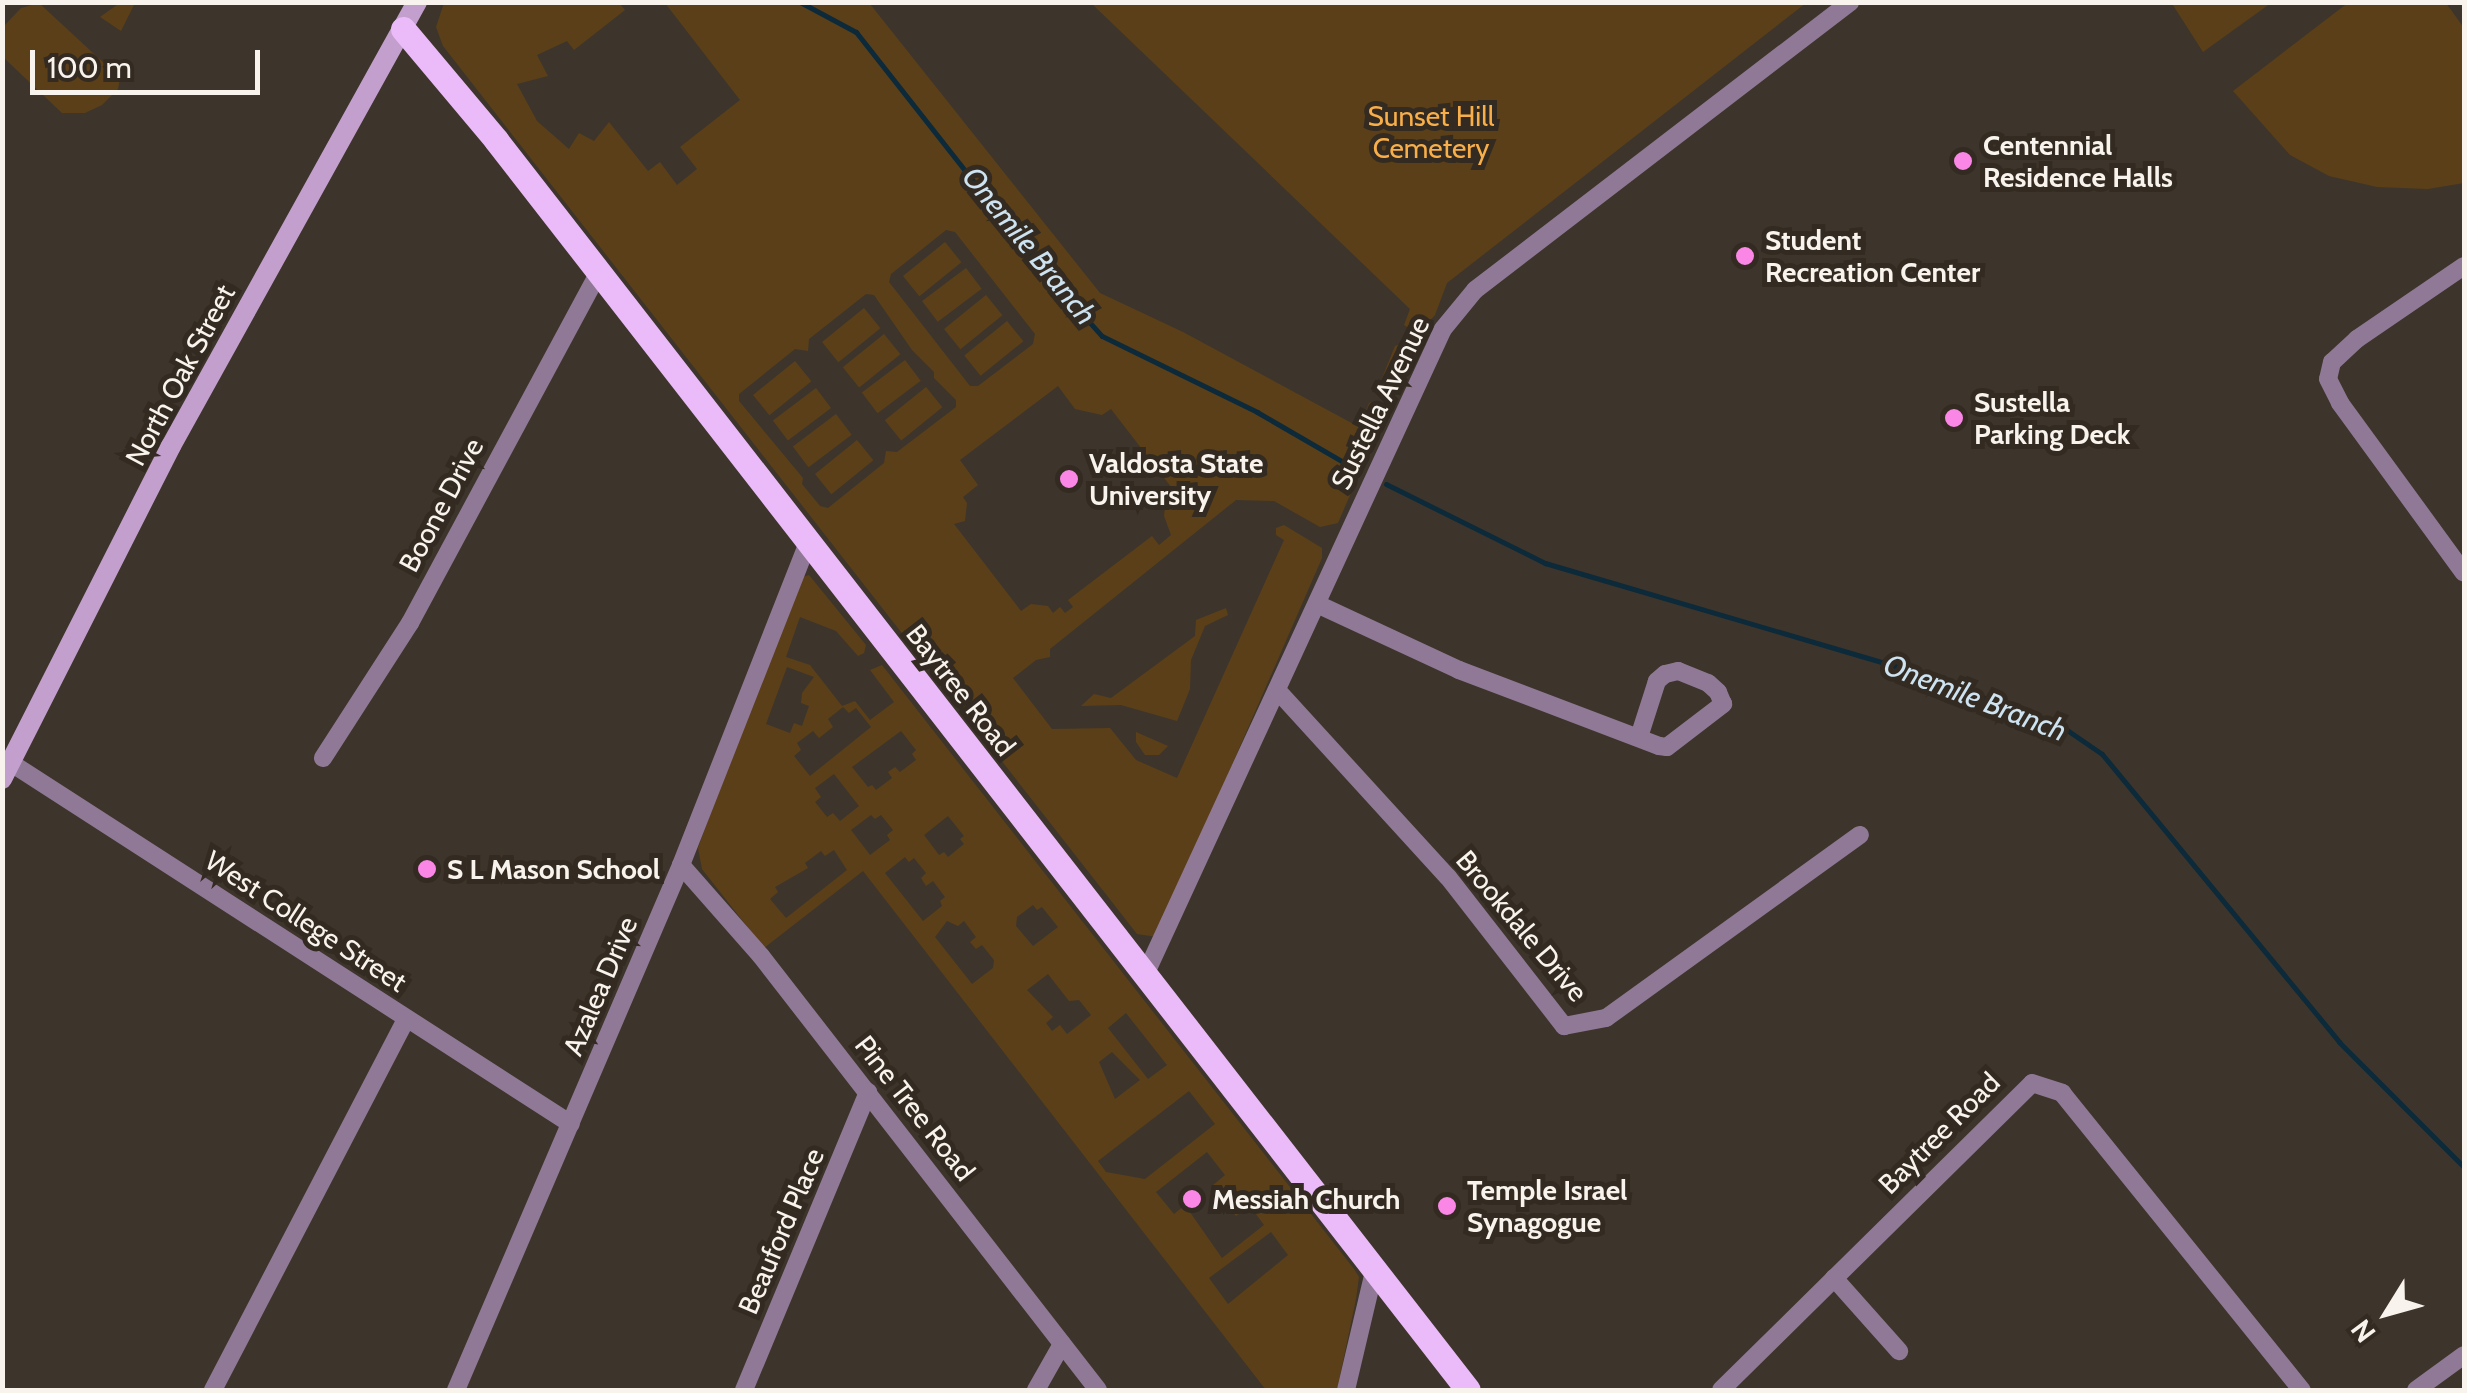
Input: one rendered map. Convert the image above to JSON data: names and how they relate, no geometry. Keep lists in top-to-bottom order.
{
  "streets": {
    "main road": ["Baytree Road"],
    "street": [
      "North Oak Street",
      "Sustella Avenue",
      "Boone Drive",
      "West College Street",
      "Brookdale Drive",
      "Azalea Drive",
      "Pine Tree Road",
      "Beauford Place"
    ]
  },
  "crossings": [
    ["North Oak Street", "Baytree Road"],
    ["North Oak Street", "West College Street"],
    ["Sustella Avenue", "Baytree Road"],
    ["Sustella Avenue", "Brookdale Drive"],
    ["Boone Drive", "Baytree Road"],
    ["Baytree Road", "Azalea Drive"],
    ["West College Street", "Azalea Drive"],
    ["Azalea Drive", "Pine Tree Road"],
    ["Pine Tree Road", "Beauford Place"]
  ],
  "water": ["Onemile Branch"],
  "parks": ["Sunset Hill Cemetery"],
  "places": [
    "Centennial Residence Halls",
    "Student Recreation Center",
    "Sustella Parking Deck",
    "Valdosta State University",
    "S L Mason School",
    "Messiah Church",
    "Temple Israel Synagogue"
  ],
  "scale_bar": "100 m",
  "north": "bottom left"
}
